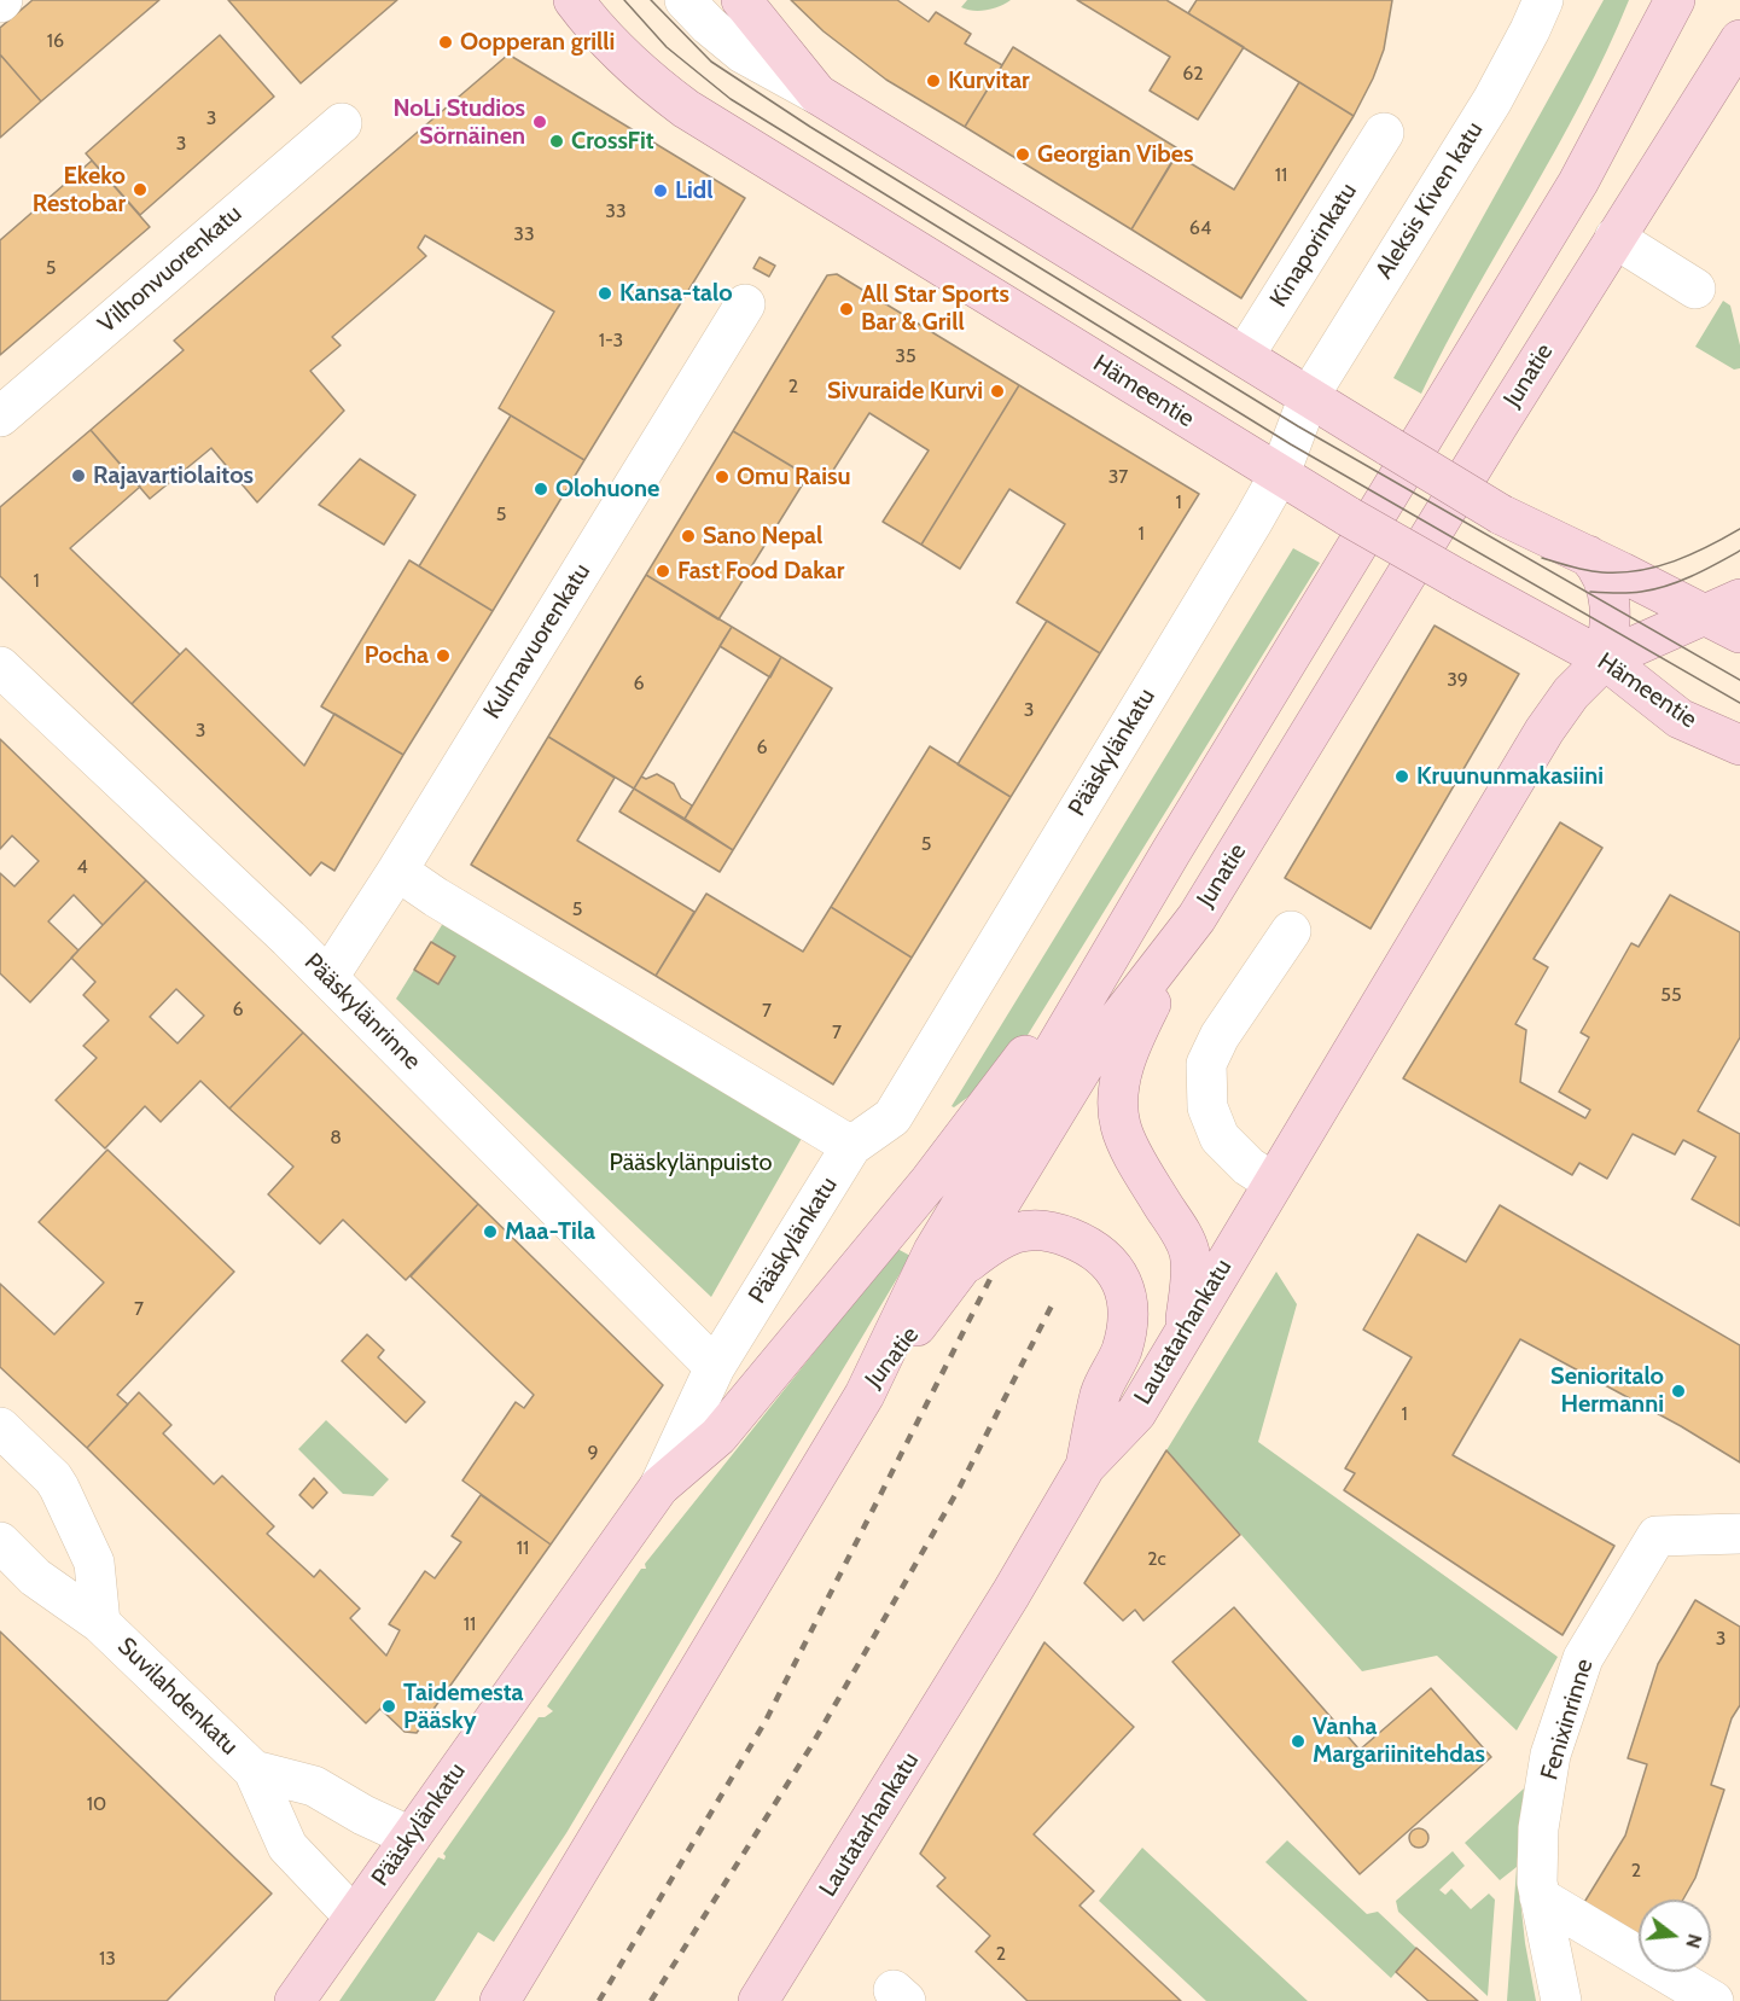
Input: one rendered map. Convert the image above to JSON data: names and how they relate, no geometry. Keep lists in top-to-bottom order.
{
  "streets": {
    "main road": [
      "Junatie",
      "Hämeentie",
      "Pääskylänkatu",
      "Lautatarhankatu"
    ],
    "street": [
      "Aleksis Kiven katu",
      "Kinaporinkatu",
      "Vilhonvuorenkatu",
      "Kulmavuorenkatu",
      "Pääskylänrinne",
      "Suvilahdenkatu",
      "Fenixinrinne"
    ]
  },
  "crossings": [
    ["Aleksis Kiven katu", "Hämeentie"],
    ["Aleksis Kiven katu", "Pääskylänkatu"],
    ["Hämeentie", "Pääskylänkatu"],
    ["Hämeentie", "Lautatarhankatu"],
    ["Kulmavuorenkatu", "Pääskylänrinne"],
    ["Pääskylänkatu", "Pääskylänrinne"],
    ["Pääskylänkatu", "Suvilahdenkatu"]
  ],
  "parks": ["Pääskylänpuisto"],
  "places": [
    "Oopperan grilli",
    "Kurvitar",
    "NoLi Studios Sörnäinen",
    "CrossFit",
    "Georgian Vibes",
    "Ekeko Restobar",
    "Lidl",
    "Kansa-talo",
    "All Star Sports Bar & Grill",
    "Sivuraide Kurvi",
    "Rajavartiolaitos",
    "Omu Raisu",
    "Olohuone",
    "Sano Nepal",
    "Fast Food Dakar",
    "Pocha",
    "Kruununmakasiini",
    "Maa-Tila",
    "Senioritalo Hermanni",
    "Taidemesta Pääsky",
    "Vanha Margariinitehdas"
  ],
  "house_numbers": [
    "16",
    "62",
    "3",
    "3",
    "11",
    "33",
    "64",
    "33",
    "5",
    "1-3",
    "35",
    "2",
    "37",
    "1",
    "5",
    "1",
    "1",
    "39",
    "6",
    "3",
    "3",
    "6",
    "5",
    "4",
    "5",
    "55",
    "6",
    "7",
    "7",
    "8",
    "7",
    "1",
    "9",
    "11",
    "2c",
    "11",
    "3",
    "10",
    "2",
    "2",
    "13"
  ],
  "north": "right"
}
